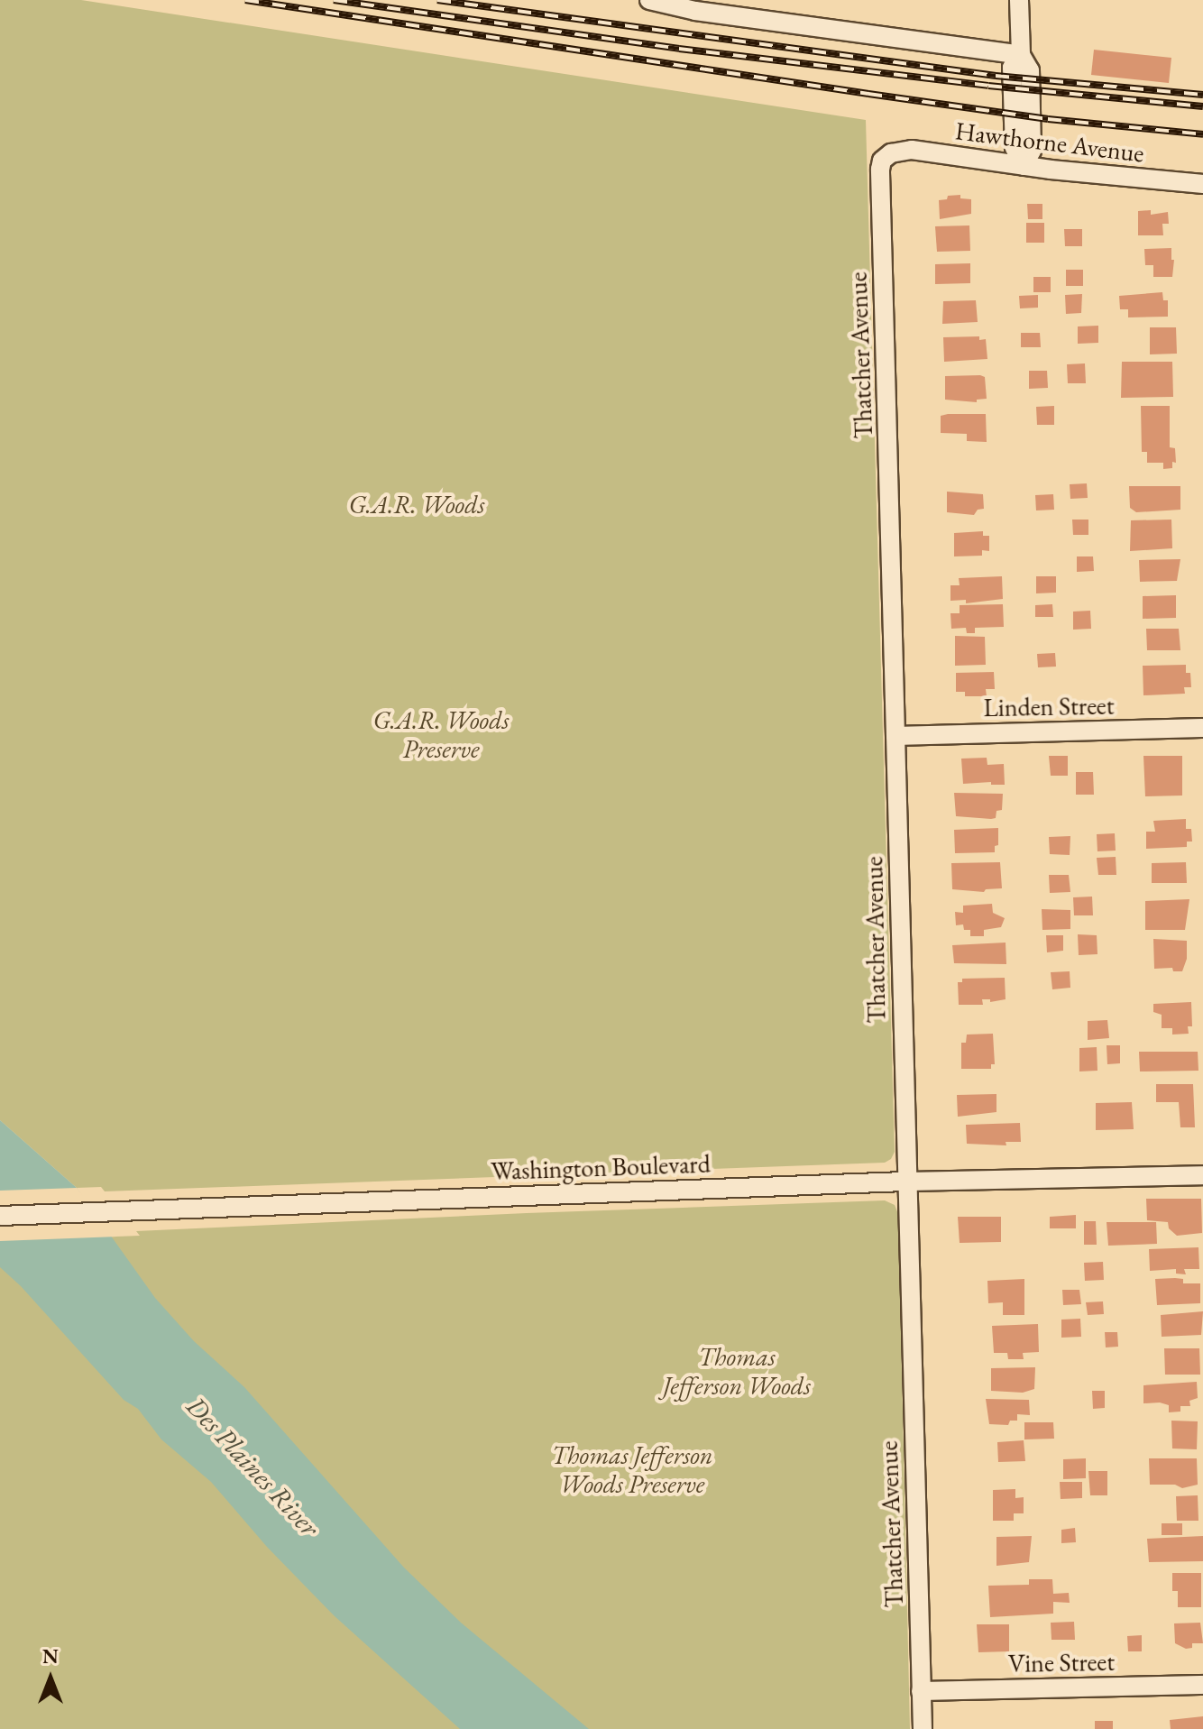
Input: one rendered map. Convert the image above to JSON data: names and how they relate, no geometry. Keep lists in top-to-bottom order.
{
  "streets": {
    "street": [
      "Hawthorne Avenue",
      "Thatcher Avenue",
      "Linden Street",
      "Washington Boulevard",
      "Vine Street"
    ]
  },
  "crossings": [
    ["Hawthorne Avenue", "Thatcher Avenue"],
    ["Thatcher Avenue", "Linden Street"],
    ["Thatcher Avenue", "Washington Boulevard"],
    ["Thatcher Avenue", "Vine Street"]
  ],
  "water": ["Des Plaines River"],
  "parks": [
    "G.A.R. Woods",
    "G.A.R. Woods Preserve",
    "Thomas Jefferson Woods",
    "Thomas Jefferson Woods Preserve"
  ],
  "north": "top"
}
